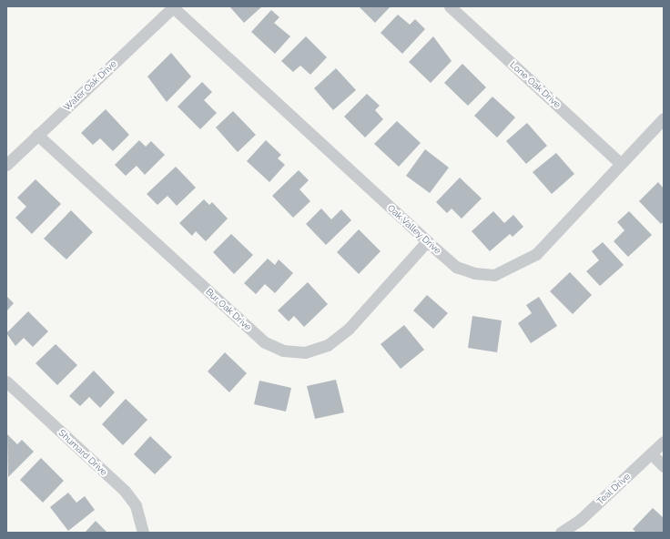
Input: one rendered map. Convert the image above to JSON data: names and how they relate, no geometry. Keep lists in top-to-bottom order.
{
  "streets": {
    "street": [
      "Lone Oak Drive",
      "Water Oak Drive",
      "Oak Valley Drive",
      "Bur Oak Drive",
      "Shumard Drive",
      "Teal Drive"
    ]
  },
  "crossings": [
    ["Lone Oak Drive", "Oak Valley Drive"],
    ["Water Oak Drive", "Oak Valley Drive"],
    ["Water Oak Drive", "Bur Oak Drive"],
    ["Oak Valley Drive", "Bur Oak Drive"]
  ]
}
